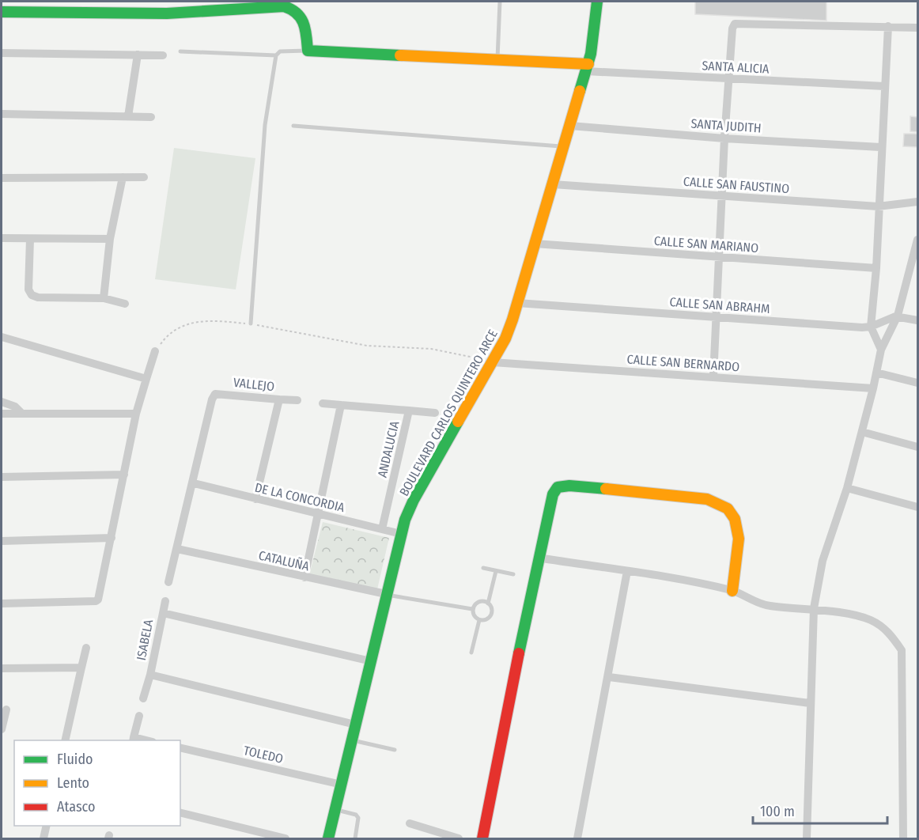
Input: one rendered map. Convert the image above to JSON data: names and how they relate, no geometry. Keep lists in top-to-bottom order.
{
  "streets": {
    "street": [
      "SANTA ALICIA",
      "SANTA JUDITH",
      "CALLE SAN FAUSTINO",
      "CALLE SAN MARIANO",
      "CALLE SAN ABRAHM",
      "CALLE SAN BERNARDO",
      "VALLEJO",
      "BOULEVARD CARLOS QUINTERO ARCE",
      "ANDALUCIA",
      "DE LA CONCORDIA",
      "CATALUÑA",
      "ISABELA",
      "TOLEDO"
    ]
  },
  "crossings": [
    ["SANTA ALICIA", "BOULEVARD CARLOS QUINTERO ARCE"],
    ["SANTA JUDITH", "BOULEVARD CARLOS QUINTERO ARCE"],
    ["CALLE SAN FAUSTINO", "BOULEVARD CARLOS QUINTERO ARCE"],
    ["CALLE SAN MARIANO", "BOULEVARD CARLOS QUINTERO ARCE"],
    ["CALLE SAN ABRAHM", "BOULEVARD CARLOS QUINTERO ARCE"],
    ["CALLE SAN BERNARDO", "BOULEVARD CARLOS QUINTERO ARCE"],
    ["VALLEJO", "DE LA CONCORDIA"],
    ["BOULEVARD CARLOS QUINTERO ARCE", "DE LA CONCORDIA"],
    ["BOULEVARD CARLOS QUINTERO ARCE", "CATALUÑA"],
    ["BOULEVARD CARLOS QUINTERO ARCE", "ISABELA"],
    ["BOULEVARD CARLOS QUINTERO ARCE", "TOLEDO"],
    ["ANDALUCIA", "DE LA CONCORDIA"]
  ],
  "legend": ["Fluido", "Lento", "Atasco"],
  "scale_bar": "100 m"
}
